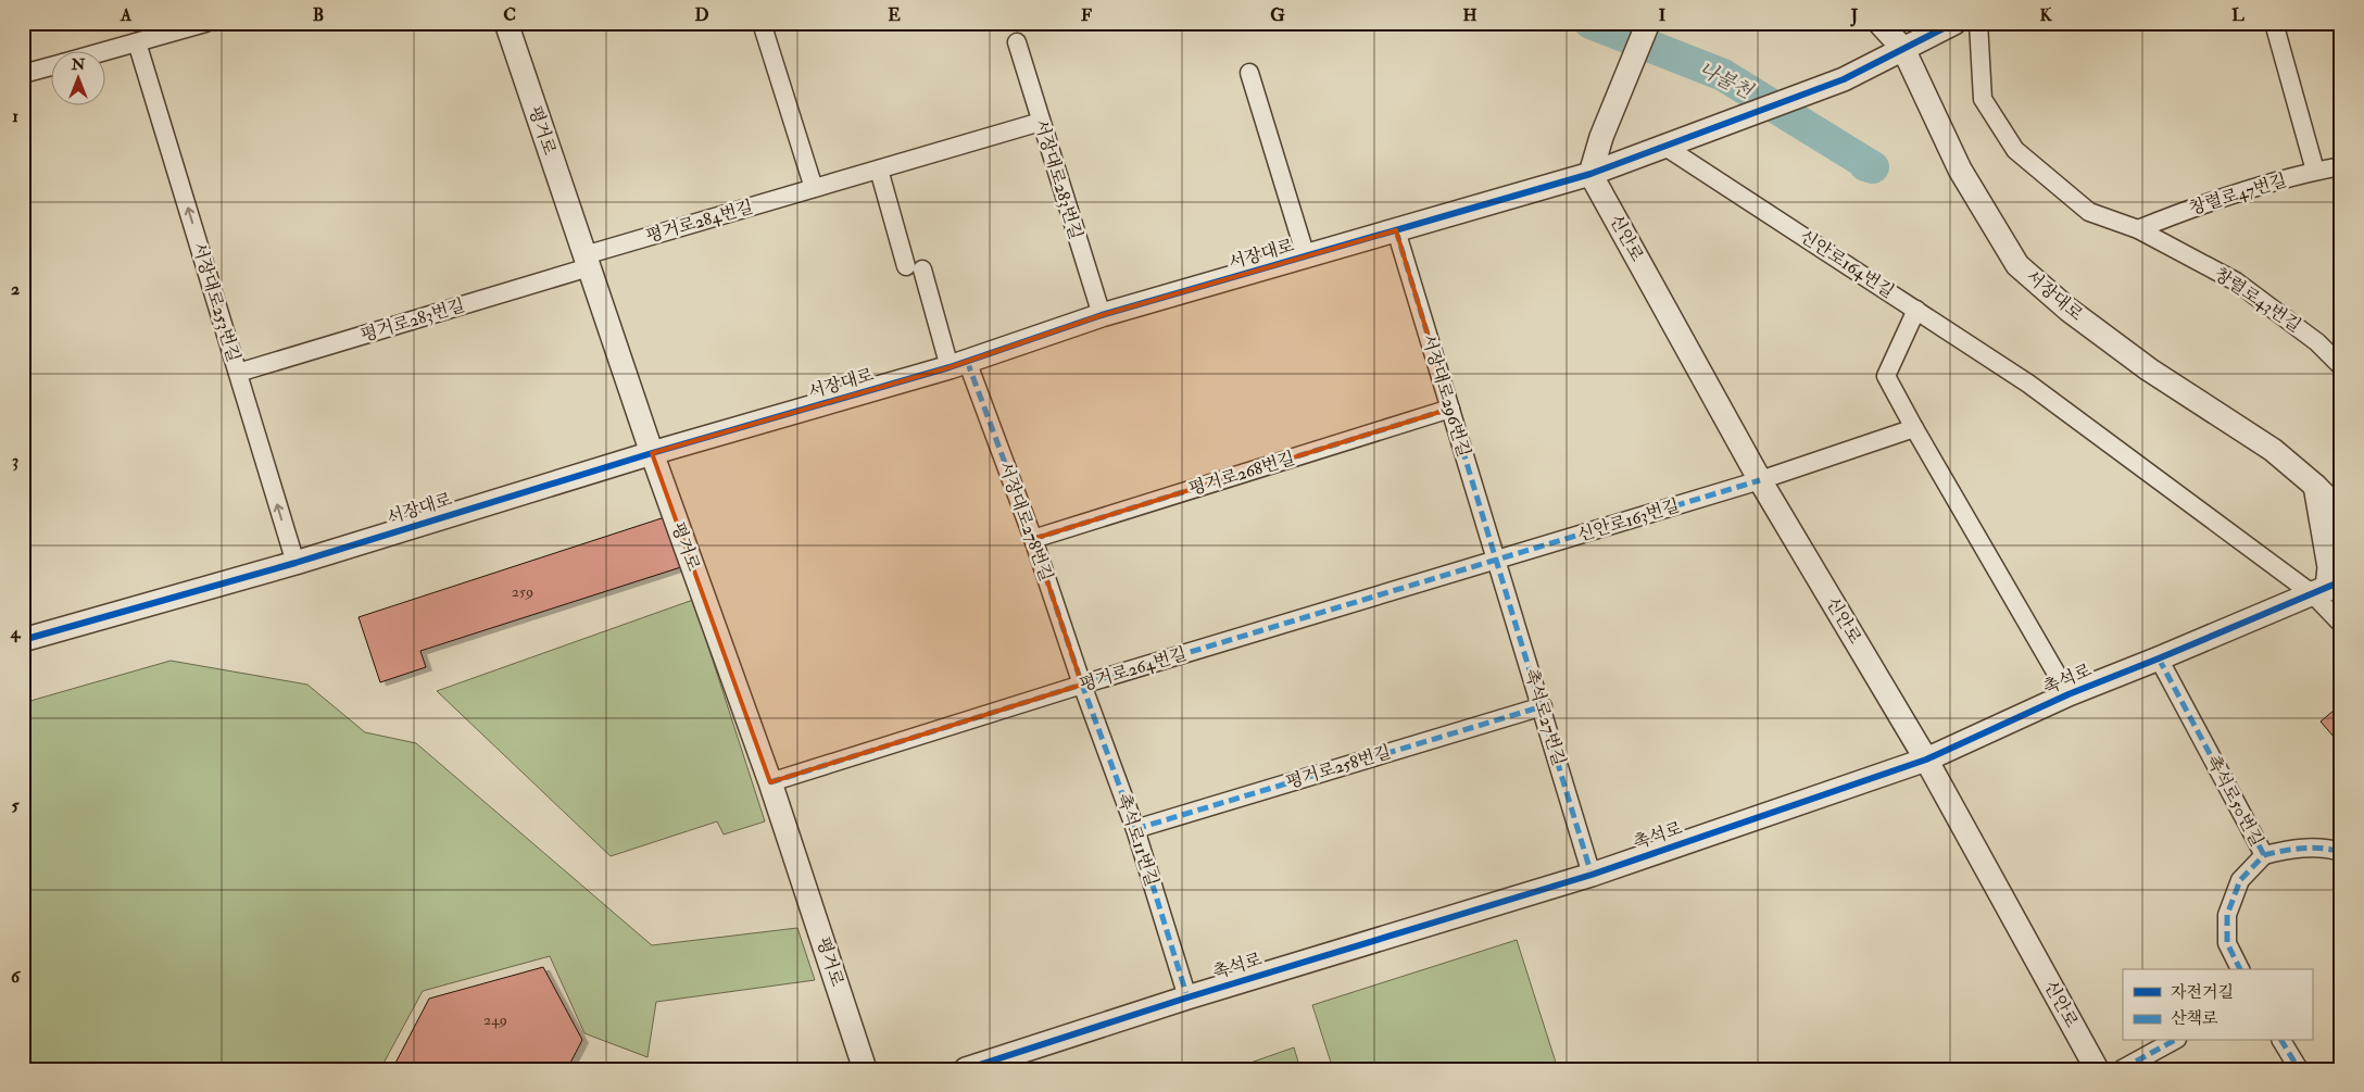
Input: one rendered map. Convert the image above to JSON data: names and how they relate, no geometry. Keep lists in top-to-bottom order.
{
  "streets": {
    "street": [
      "평거로",
      "서장대로283번길",
      "창렬로47번길",
      "평거로284번길",
      "신안로",
      "서장대로",
      "신안로164번길",
      "창렬로43번길",
      "서장대로253번길",
      "평거로283번길",
      "서장대로296번길",
      "평거로268번길",
      "신안로163번길",
      "서장대로278번길",
      "평거로264번길",
      "촉석로",
      "촉석로27번길",
      "평거로258번길",
      "촉석로50번길",
      "촉석로11번길"
    ]
  },
  "crossings": [
    ["평거로", "평거로284번길"],
    ["평거로", "서장대로"],
    ["평거로", "평거로283번길"],
    ["평거로", "평거로264번길"],
    ["서장대로283번길", "평거로284번길"],
    ["서장대로283번길", "서장대로"],
    ["창렬로47번길", "창렬로43번길"],
    ["평거로284번길", "평거로283번길"],
    ["신안로", "서장대로"],
    ["신안로", "신안로163번길"],
    ["신안로", "촉석로"],
    ["서장대로", "신안로164번길"],
    ["서장대로", "서장대로253번길"],
    ["서장대로", "서장대로296번길"],
    ["서장대로", "서장대로278번길"],
    ["서장대로253번길", "평거로283번길"],
    ["서장대로296번길", "평거로268번길"],
    ["서장대로296번길", "신안로163번길"],
    ["서장대로296번길", "평거로264번길"],
    ["서장대로296번길", "촉석로27번길"],
    ["평거로268번길", "서장대로278번길"],
    ["신안로163번길", "평거로264번길"],
    ["신안로163번길", "촉석로27번길"],
    ["서장대로278번길", "평거로264번길"],
    ["서장대로278번길", "촉석로11번길"],
    ["평거로264번길", "촉석로27번길"],
    ["평거로264번길", "촉석로11번길"],
    ["촉석로", "촉석로27번길"],
    ["촉석로", "촉석로50번길"],
    ["촉석로", "촉석로11번길"],
    ["촉석로27번길", "평거로258번길"],
    ["평거로258번길", "촉석로11번길"]
  ],
  "one_way": ["서장대로253번길"],
  "water": ["나불천"],
  "house_numbers": ["259", "249"],
  "legend": ["자전거길", "산책로"],
  "north": "top",
  "grid": {
    "columns": [
      "A",
      "B",
      "C",
      "D",
      "E",
      "F",
      "G",
      "H",
      "I",
      "J",
      "K",
      "L"
    ],
    "rows": [
      "1",
      "2",
      "3",
      "4",
      "5",
      "6"
    ]
  }
}
